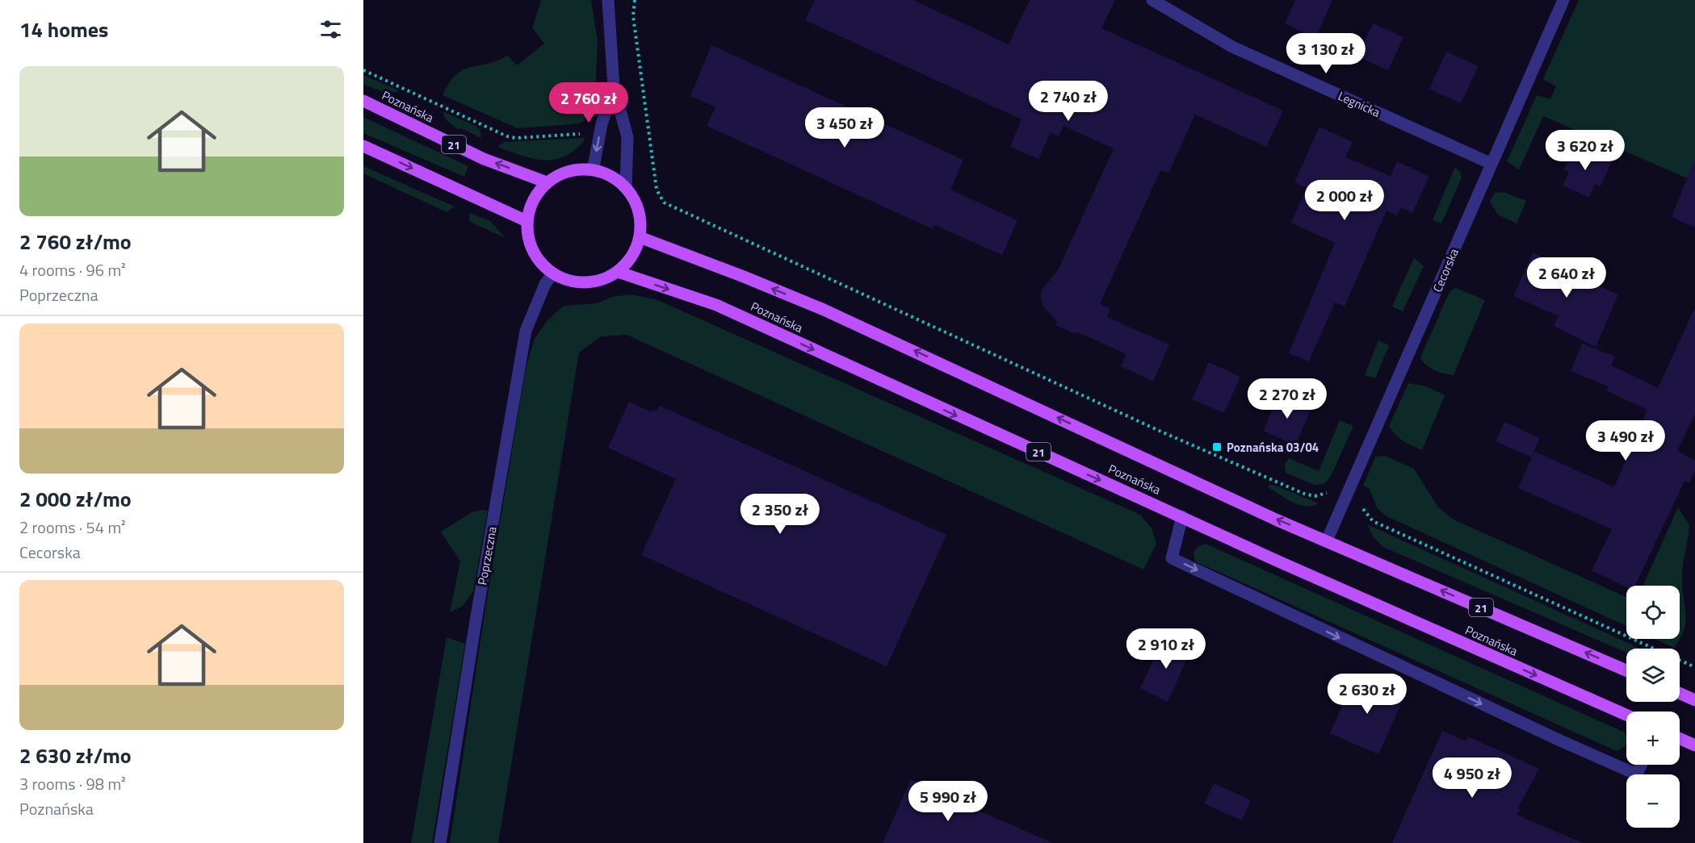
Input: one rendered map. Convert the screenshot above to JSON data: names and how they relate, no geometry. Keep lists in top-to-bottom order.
{
  "streets": {
    "main road": ["Poznańska", "21"],
    "street": ["Legnicka", "Cecorska", "Poprzeczna"]
  },
  "crossings": [
    ["Legnicka", "Cecorska"],
    ["Poznańska", "Cecorska"],
    ["Poznańska", "Poprzeczna"]
  ],
  "places": {
    "transit": ["Poznańska 03/04"]
  },
  "page": {
    "heading": "14 homes",
    "price": [
      "3 130 zł",
      "2 740 zł",
      "2 760 zł",
      "3 450 zł",
      "3 620 zł",
      "2 000 zł",
      "2 640 zł",
      "2 270 zł",
      "3 490 zł",
      "2 350 zł",
      "2 910 zł",
      "2 630 zł",
      "4 950 zł",
      "5 990 zł"
    ],
    "list": [
      {
        "name": "2 760 zł/mo",
        "note": "4 rooms · 96 m² · Poprzeczna"
      },
      {
        "name": "2 000 zł/mo",
        "note": "2 rooms · 54 m² · Cecorska"
      },
      {
        "name": "2 630 zł/mo",
        "note": "3 rooms · 98 m² · Poznańska"
      }
    ],
    "map_buttons": ["+", "−"]
  }
}
